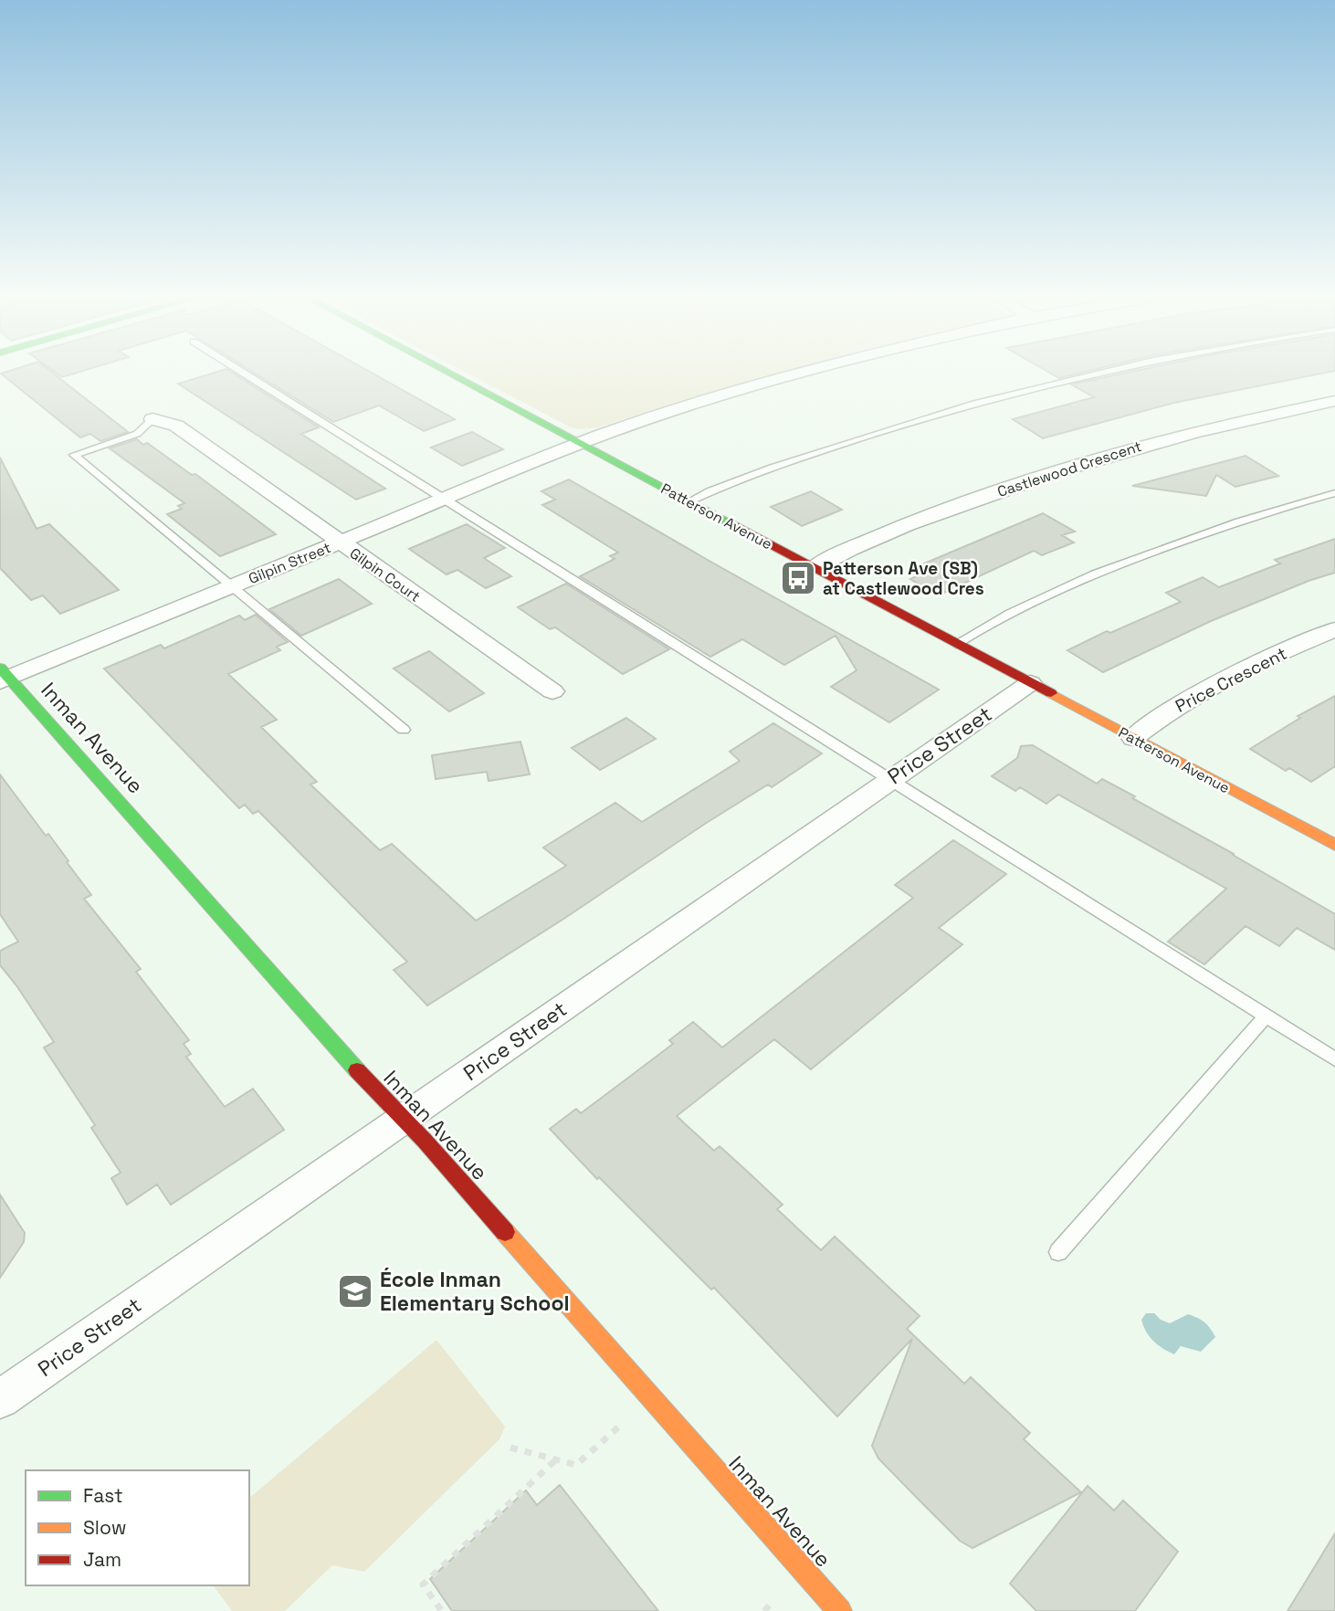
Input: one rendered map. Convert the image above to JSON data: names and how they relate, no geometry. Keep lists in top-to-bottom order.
{
  "streets": {
    "street": [
      "Castlewood Crescent",
      "Patterson Avenue",
      "Gilpin Street",
      "Gilpin Court",
      "Price Crescent",
      "Inman Avenue",
      "Price Street"
    ]
  },
  "crossings": [
    ["Castlewood Crescent", "Patterson Avenue"],
    ["Patterson Avenue", "Gilpin Street"],
    ["Patterson Avenue", "Price Crescent"],
    ["Patterson Avenue", "Price Street"],
    ["Gilpin Street", "Gilpin Court"],
    ["Gilpin Street", "Inman Avenue"],
    ["Inman Avenue", "Price Street"]
  ],
  "places": {
    "bus stop": ["Patterson Ave (SB) at Castlewood Cres"],
    "school or university": ["École Inman Elementary School"]
  },
  "legend": ["Fast", "Slow", "Jam"]
}
